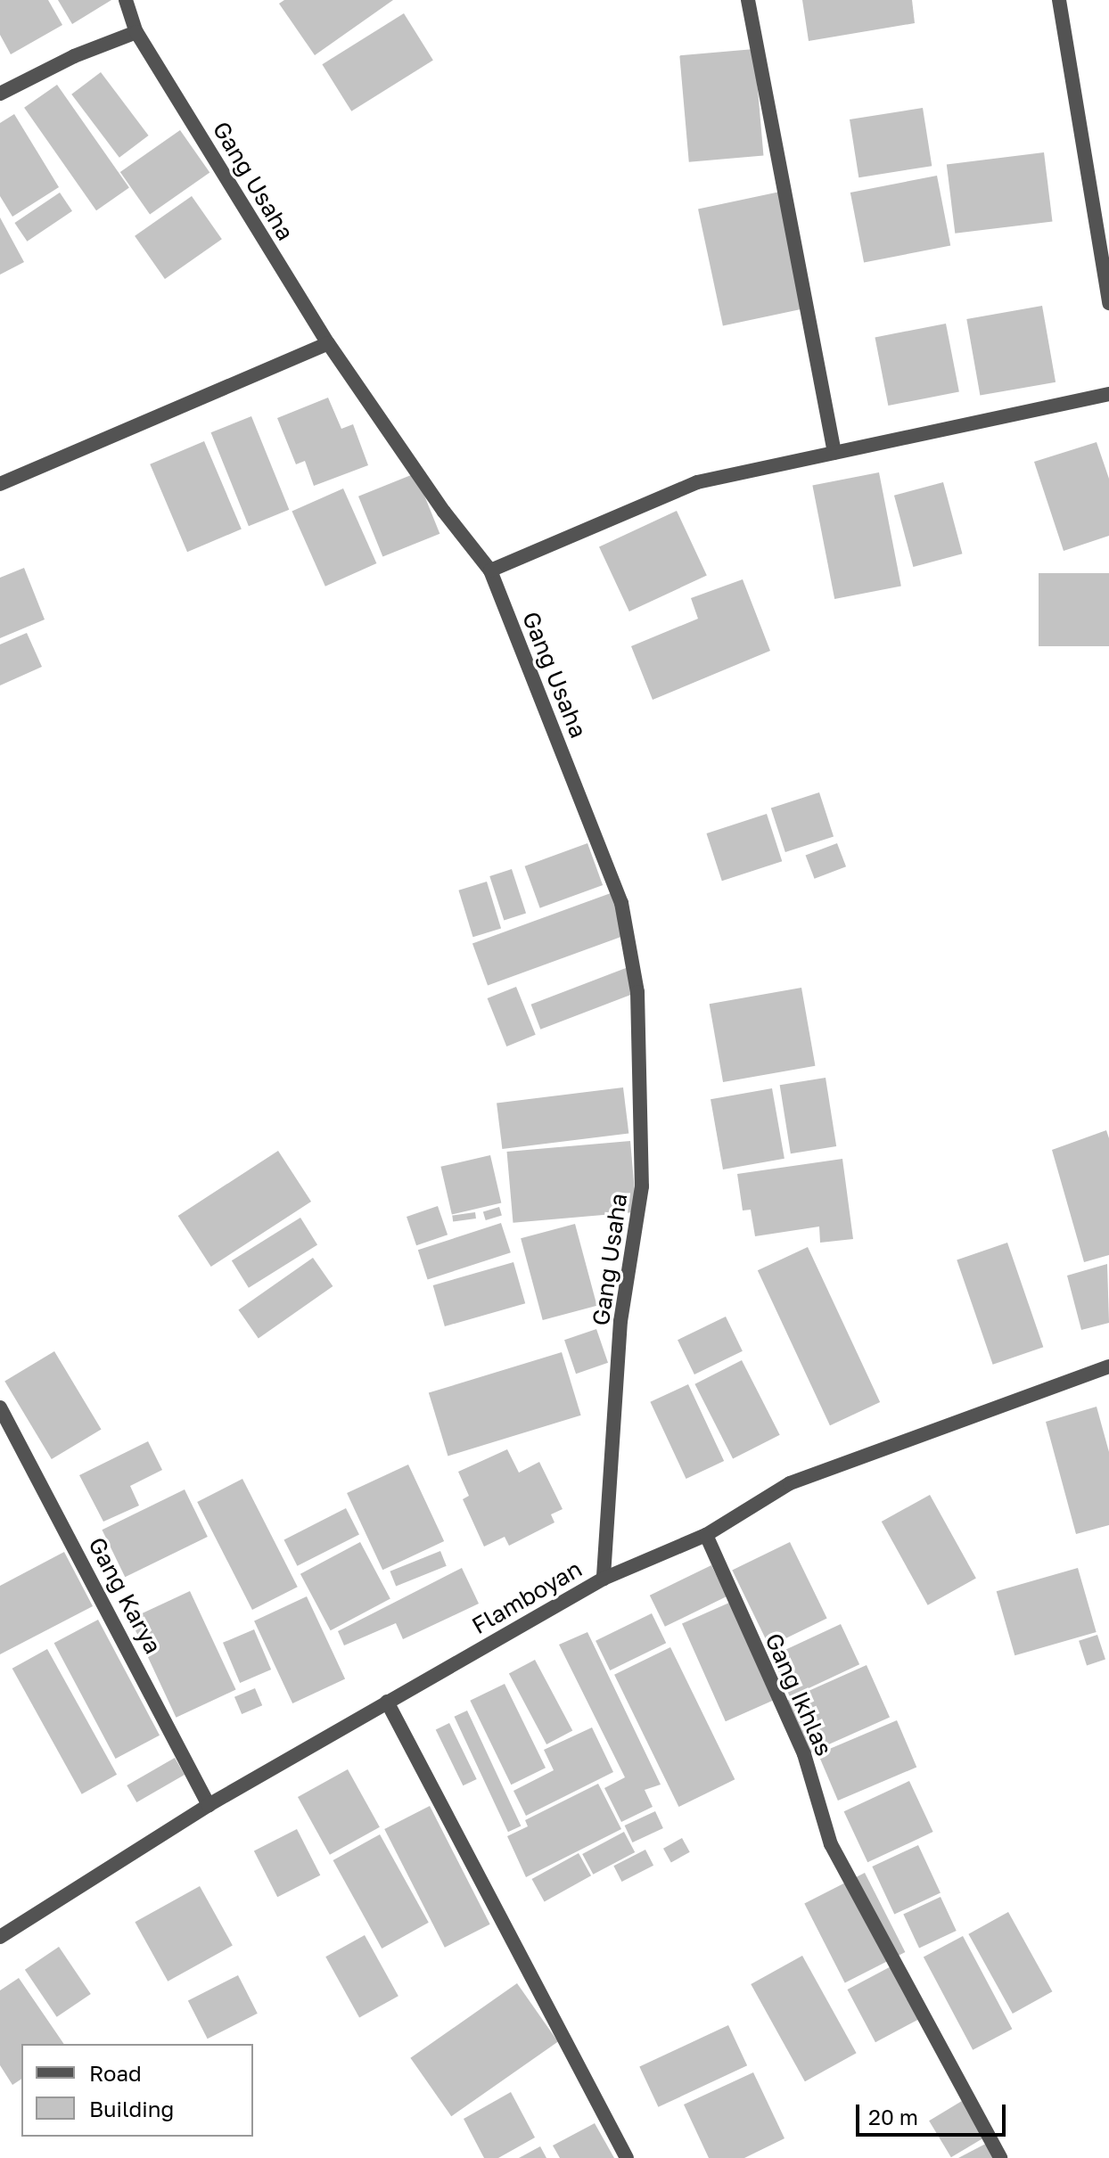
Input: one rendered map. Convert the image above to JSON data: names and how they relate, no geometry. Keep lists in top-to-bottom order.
{
  "streets": {
    "street": [
      "Gang Usaha",
      "Gang Karya",
      "Flamboyan",
      "Gang Ikhlas"
    ]
  },
  "crossings": [
    ["Gang Usaha", "Flamboyan"],
    ["Gang Karya", "Flamboyan"],
    ["Flamboyan", "Gang Ikhlas"]
  ],
  "legend": ["Road", "Building"],
  "scale_bar": "20 m"
}
